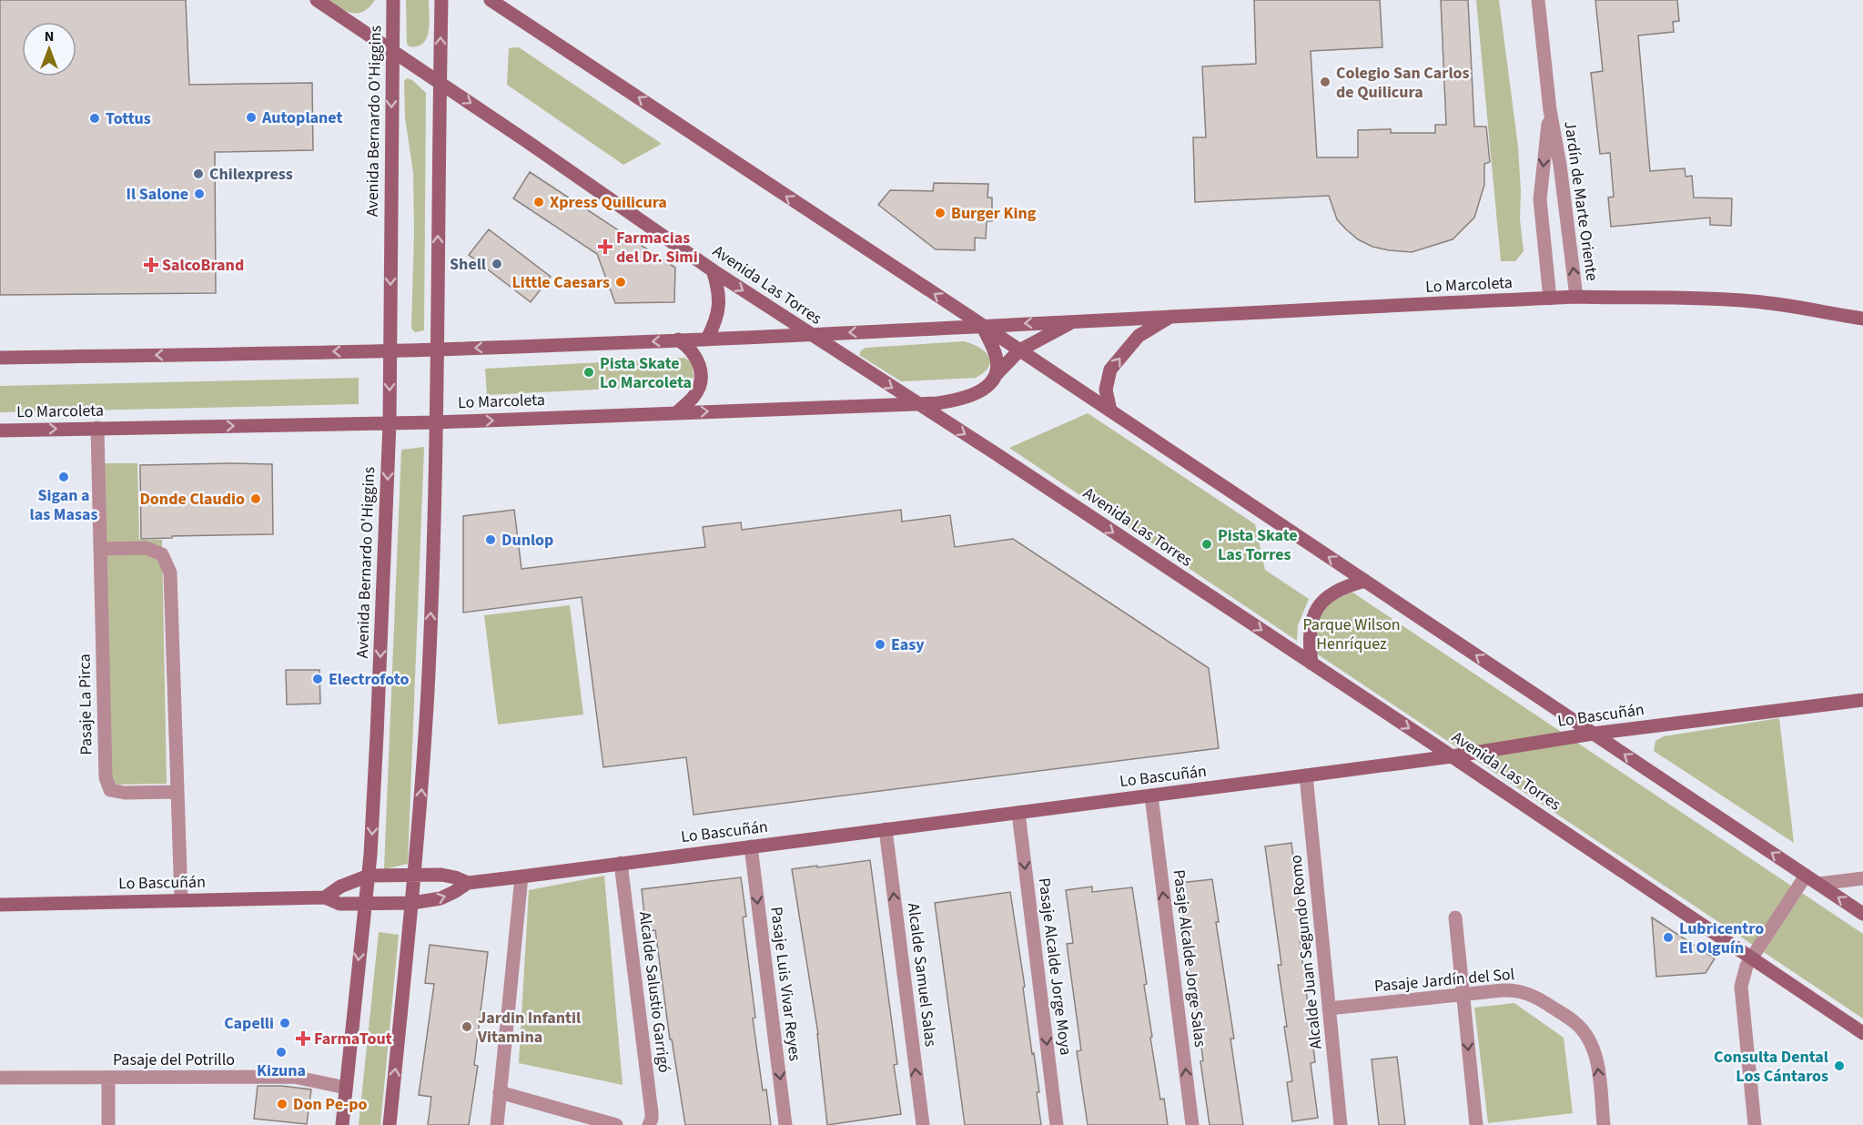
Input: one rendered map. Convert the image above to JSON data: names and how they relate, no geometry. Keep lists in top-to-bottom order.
{
  "streets": {
    "street": [
      "Avenida Bernardo O'Higgins",
      "Jardín de Marte Oriente",
      "Avenida Las Torres",
      "Lo Marcoleta",
      "Pasaje La Pirca",
      "Lo Bascuñán",
      "Alcalde Juan Segundo Romo",
      "Pasaje Alcalde Jorge Salas",
      "Pasaje Alcalde Jorge Moya",
      "Alcalde Samuel Salas",
      "Pasaje Jardín del Sol",
      "Pasaje Luis Vivar Reyes",
      "Alcalde Salustio Garrigó",
      "Pasaje del Potrillo"
    ]
  },
  "crossings": [
    ["Avenida Bernardo O'Higgins", "Avenida Las Torres"],
    ["Avenida Bernardo O'Higgins", "Lo Marcoleta"],
    ["Avenida Bernardo O'Higgins", "Lo Bascuñán"],
    ["Avenida Bernardo O'Higgins", "Pasaje del Potrillo"],
    ["Jardín de Marte Oriente", "Lo Marcoleta"],
    ["Avenida Las Torres", "Lo Marcoleta"],
    ["Avenida Las Torres", "Lo Bascuñán"],
    ["Lo Marcoleta", "Pasaje La Pirca"],
    ["Lo Bascuñán", "Alcalde Juan Segundo Romo"],
    ["Lo Bascuñán", "Pasaje Alcalde Jorge Salas"],
    ["Lo Bascuñán", "Pasaje Alcalde Jorge Moya"],
    ["Lo Bascuñán", "Alcalde Samuel Salas"],
    ["Lo Bascuñán", "Pasaje Luis Vivar Reyes"],
    ["Lo Bascuñán", "Alcalde Salustio Garrigó"],
    ["Alcalde Juan Segundo Romo", "Pasaje Jardín del Sol"]
  ],
  "one_way": [
    "Pasaje Alcalde Jorge Salas",
    "Pasaje Alcalde Jorge Moya",
    "Alcalde Samuel Salas",
    "Pasaje Jardín del Sol",
    "Pasaje Luis Vivar Reyes"
  ],
  "parks": ["Parque Wilson Henríquez"],
  "places": {
    "other": [
      "Colegio San Carlos de Quilicura",
      "Autoplanet",
      "Tottus",
      "Chilexpress",
      "Il Salone",
      "Xpress Quilicura",
      "Burger King",
      "Shell",
      "Little Caesars",
      "Pista Skate Lo Marcoleta",
      "Sigan a las Masas",
      "Donde Claudio",
      "Dunlop",
      "Pista Skate Las Torres",
      "Easy",
      "Electrofoto",
      "Lubricentro El Olguín",
      "Capelli",
      "Jardin Infantil Vitamina",
      "Kizuna",
      "Consulta Dental Los Cántaros",
      "Don Pe-po"
    ],
    "health": ["Farmacias del Dr. Simi", "SalcoBrand", "FarmaTout"]
  },
  "north": "top"
}
